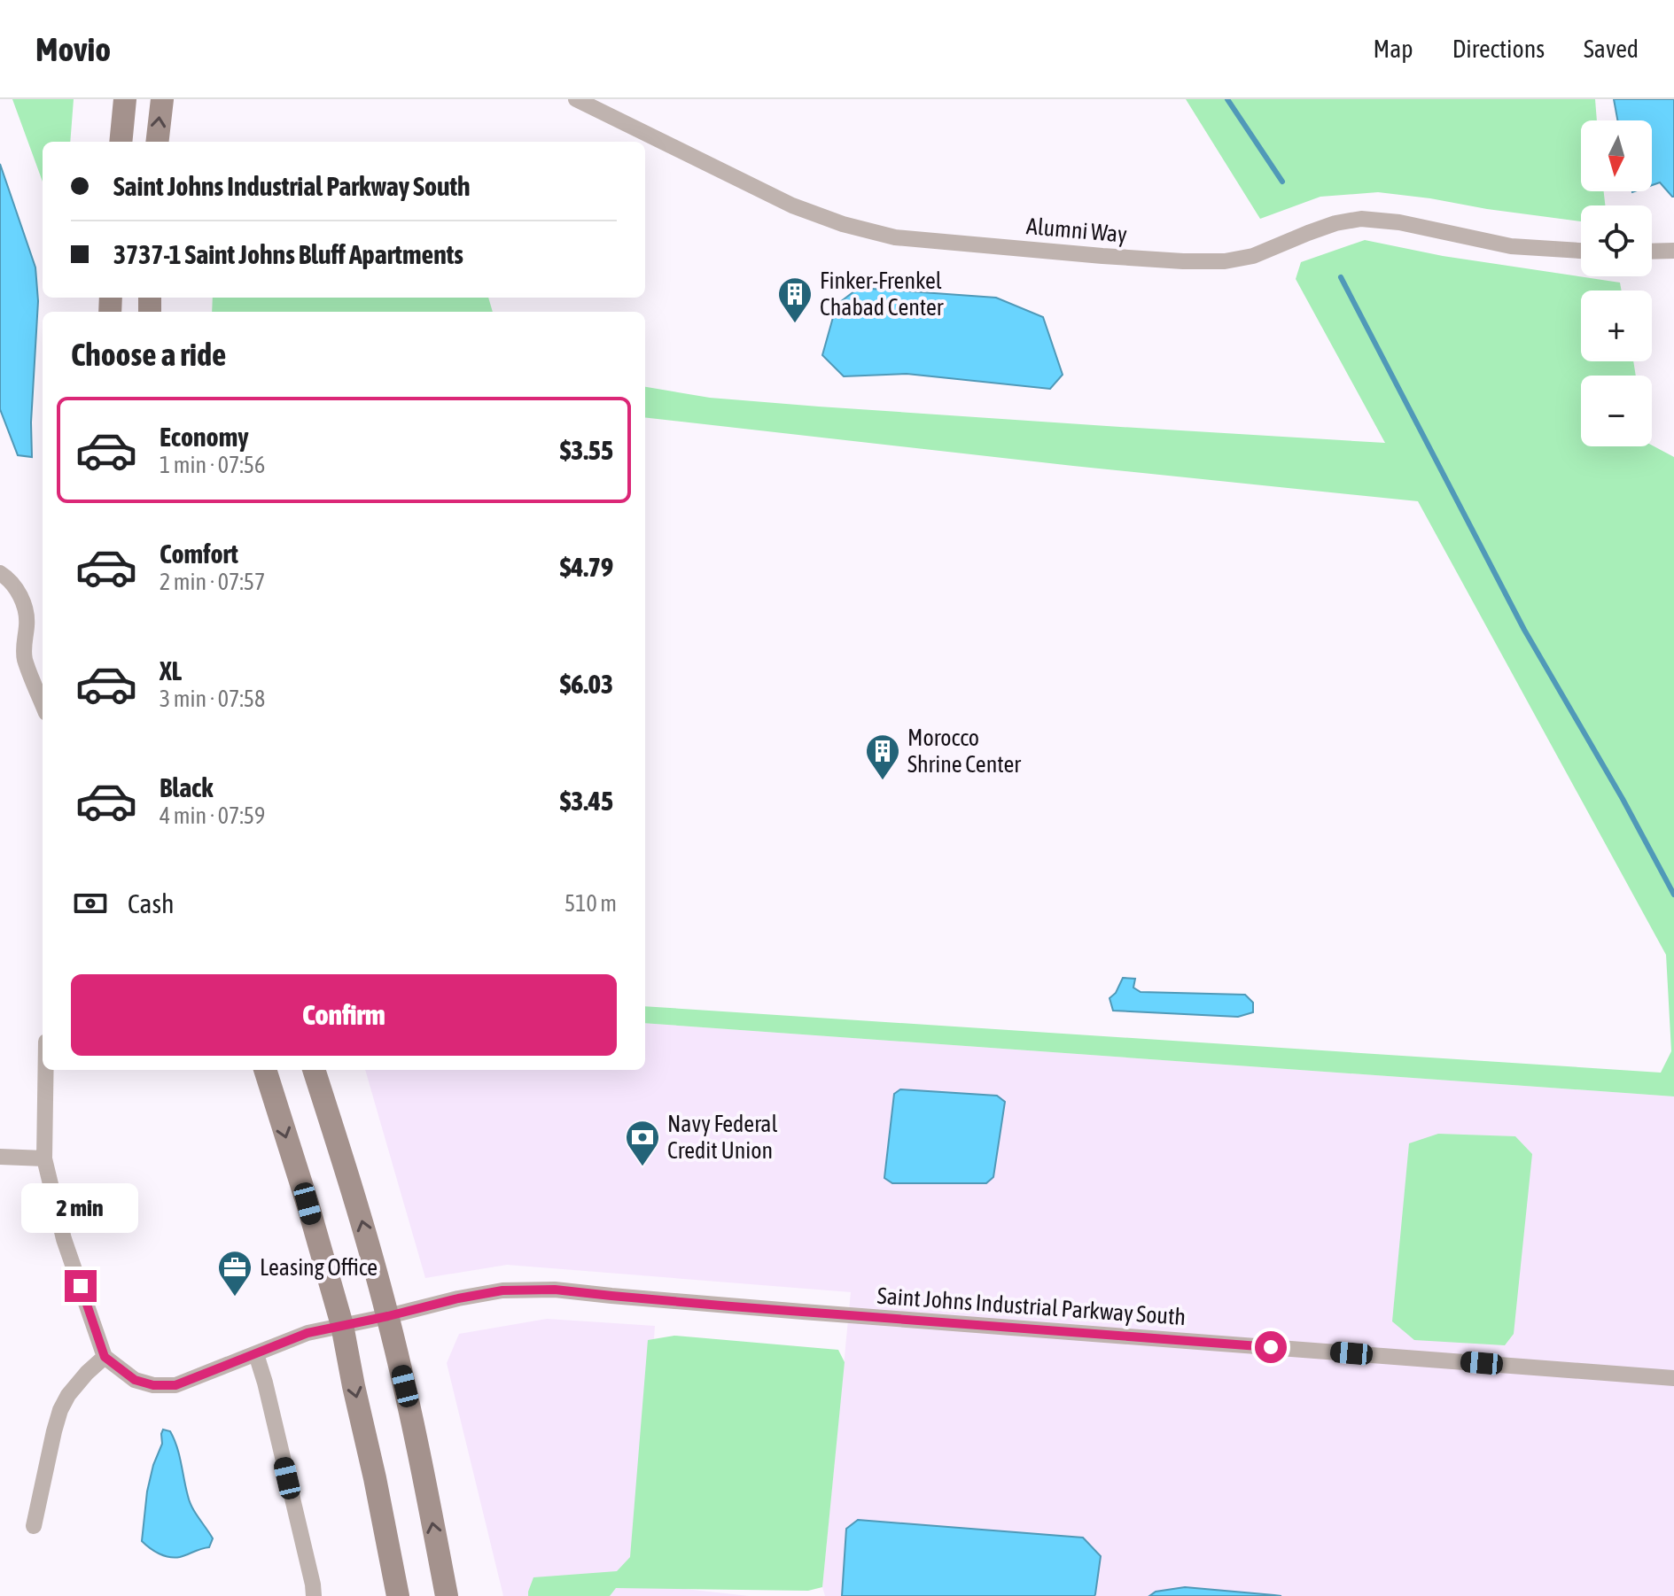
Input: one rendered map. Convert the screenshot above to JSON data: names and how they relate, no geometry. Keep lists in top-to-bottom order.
{
  "streets": {
    "street": ["Alumni Way", "Saint Johns Industrial Parkway South"]
  },
  "places": {
    "building": ["Finker-Frenkel Chabad Center", "Morocco Shrine Center"],
    "bank": ["Navy Federal Credit Union"],
    "office": ["Leasing Office"]
  },
  "north": "bottom",
  "page": {
    "header": "Movio",
    "nav": ["Map", "Directions", "Saved"],
    "map_buttons": ["+", "−"],
    "banner": ["Saint Johns Industrial Parkway South", "3737-1 Saint Johns Bluff Apartments"],
    "heading": "Choose a ride",
    "list": [
      {
        "name": "Economy",
        "note": "1 min · 07:56",
        "value": "$3.55"
      },
      {
        "name": "Comfort",
        "note": "2 min · 07:57",
        "value": "$4.79"
      },
      {
        "name": "XL",
        "note": "3 min · 07:58",
        "value": "$6.03"
      },
      {
        "name": "Black",
        "note": "4 min · 07:59",
        "value": "$3.45"
      }
    ],
    "pay": ["Cash", "510 m"],
    "buttons": "Confirm",
    "bubble": "2 min"
  }
}
